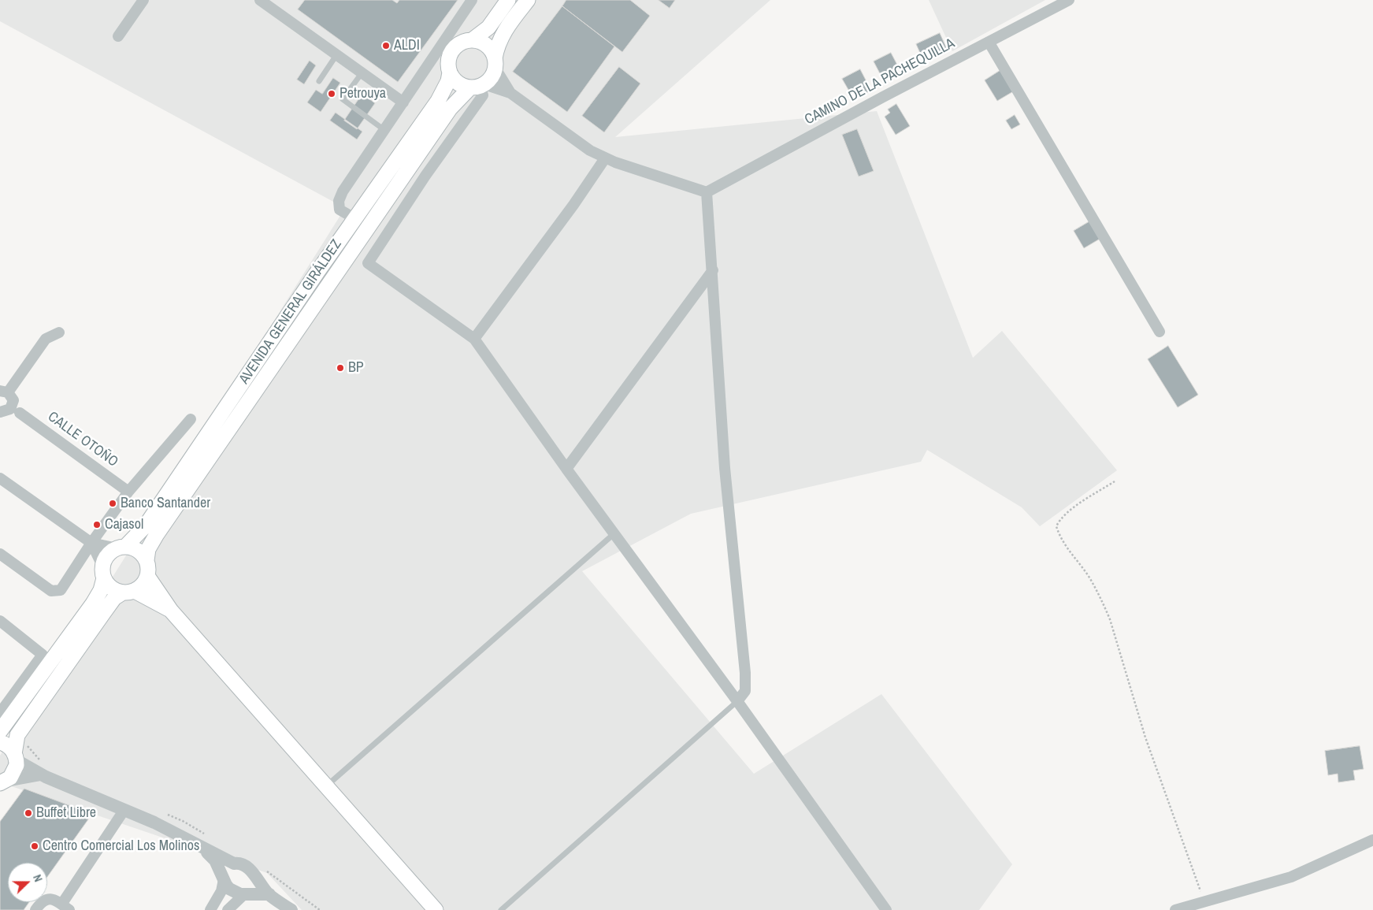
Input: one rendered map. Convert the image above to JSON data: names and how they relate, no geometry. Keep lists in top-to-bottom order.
{
  "streets": {
    "main road": ["AVENIDA GENERAL GIRÁLDEZ"],
    "street": ["CAMINO DE LA PACHEQUILLA", "CALLE OTOÑO"]
  },
  "places": [
    "ALDI",
    "Petrouya",
    "BP",
    "Banco Santander",
    "Cajasol",
    "Buffet Libre",
    "Centro Comercial Los Molinos"
  ],
  "north": "right"
}
